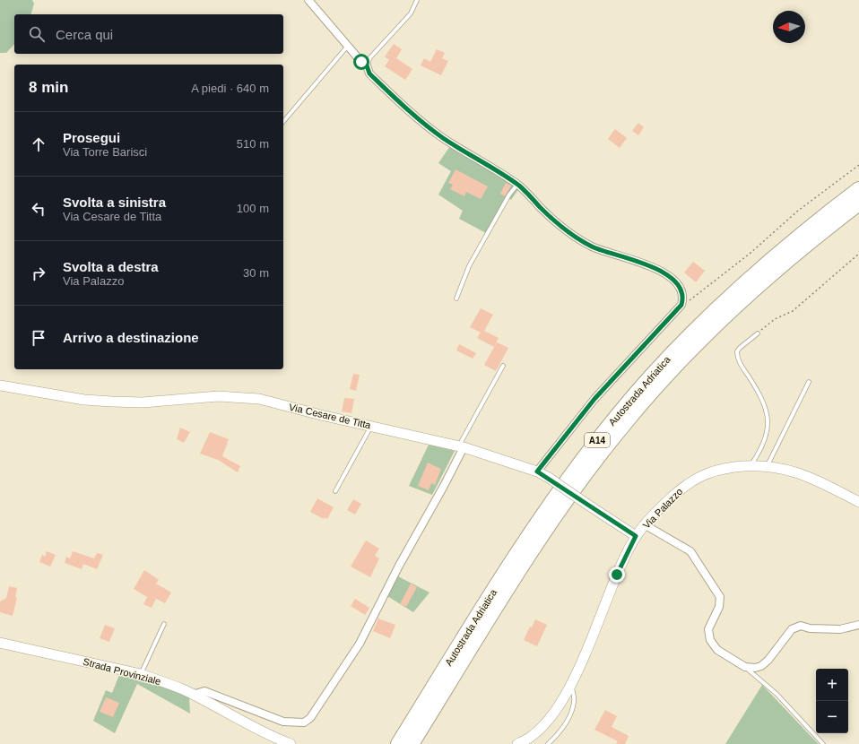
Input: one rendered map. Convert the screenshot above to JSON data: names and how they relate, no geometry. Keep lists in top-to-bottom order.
{
  "streets": {
    "highway": ["Autostrada Adriatica", "A14"],
    "street": ["Via Cesare de Titta", "Via Palazzo", "Strada Provinziale"]
  },
  "crossings": [
    ["Via Cesare de Titta", "Via Palazzo"]
  ],
  "north": "left",
  "page": {
    "search": "Cerca qui",
    "heading": ["8 min", "A piedi · 640 m"],
    "list": [
      ["Prosegui", "Via Torre Barisci", "510 m"],
      ["Svolta a sinistra", "Via Cesare de Titta", "100 m"],
      ["Svolta a destra", "Via Palazzo", "30 m"],
      "Arrivo a destinazione"
    ],
    "map_buttons": ["+", "−"]
  }
}
